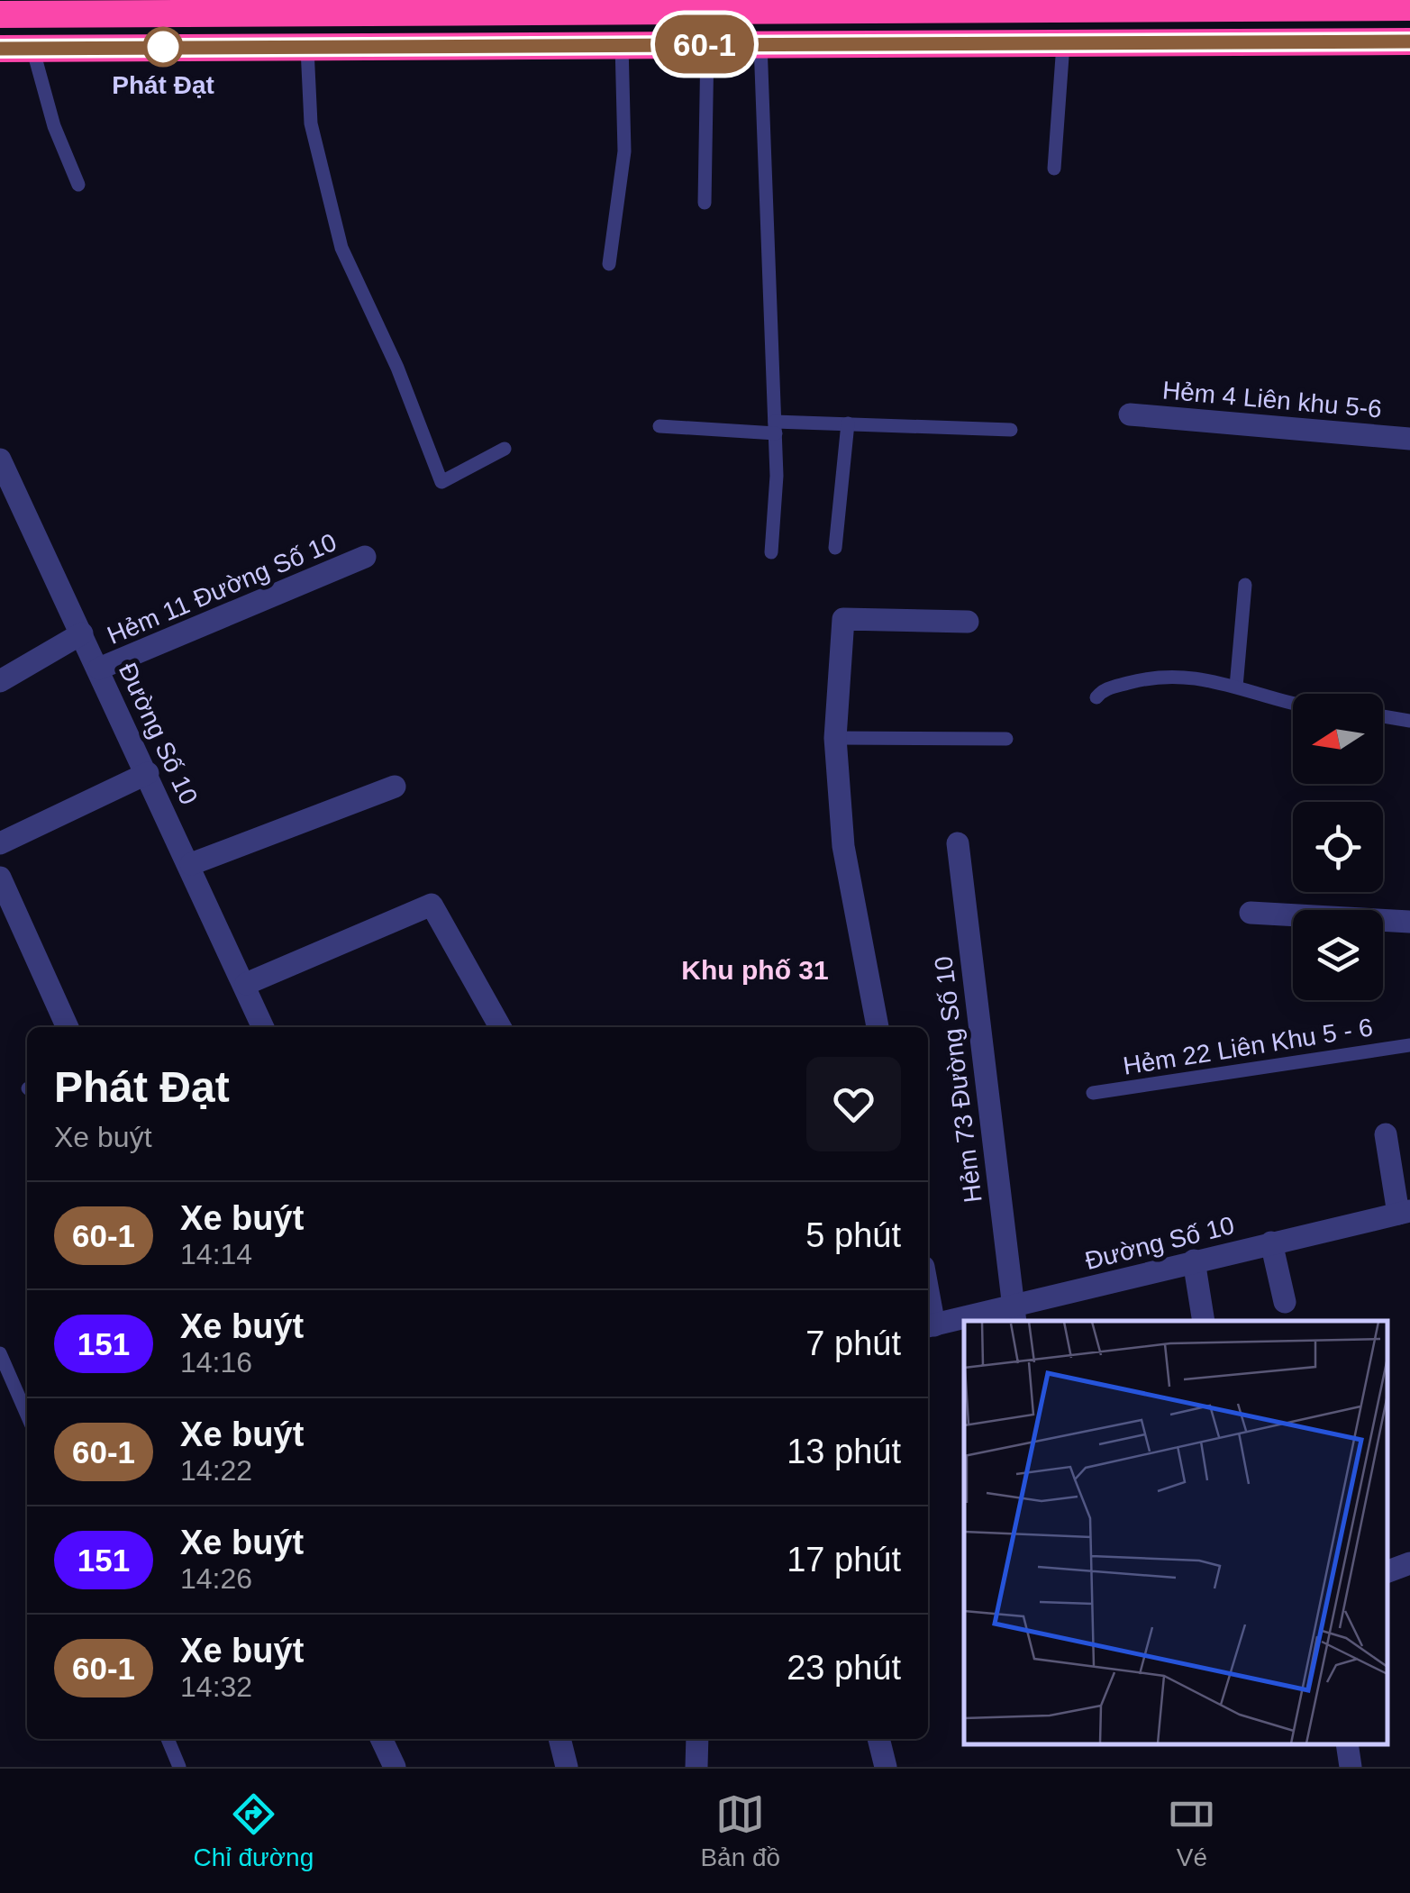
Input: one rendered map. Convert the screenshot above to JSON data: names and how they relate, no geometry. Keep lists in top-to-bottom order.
{
  "streets": {
    "street": [
      "Hẻm 4 Liên khu 5-6",
      "Hẻm 11 Đường Số 10",
      "Đường Số 10",
      "Hẻm 73 Đường Số 10"
    ],
    "lane": ["Hẻm 22 Liên Khu 5 - 6"]
  },
  "crossings": [
    ["Hẻm 11 Đường Số 10", "Đường Số 10"],
    ["Đường Số 10", "Hẻm 73 Đường Số 10"]
  ],
  "districts": ["Khu phố 31"],
  "places": ["Phát Đạt"],
  "lines": ["bus line 60-1"],
  "north": "left",
  "page": {
    "on_map": "60-1",
    "heading": ["Phát Đạt", "Xe buýt"],
    "list": [
      {
        "mark": "60-1",
        "name": "Xe buýt",
        "note": "14:14",
        "value": "5 phút"
      },
      {
        "mark": "151",
        "name": "Xe buýt",
        "note": "14:16",
        "value": "7 phút"
      },
      {
        "mark": "60-1",
        "name": "Xe buýt",
        "note": "14:22",
        "value": "13 phút"
      },
      {
        "mark": "151",
        "name": "Xe buýt",
        "note": "14:26",
        "value": "17 phút"
      },
      {
        "mark": "60-1",
        "name": "Xe buýt",
        "note": "14:32",
        "value": "23 phút"
      }
    ],
    "tabs": ["Chỉ đường", "Bản đồ", "Vé"]
  }
}
